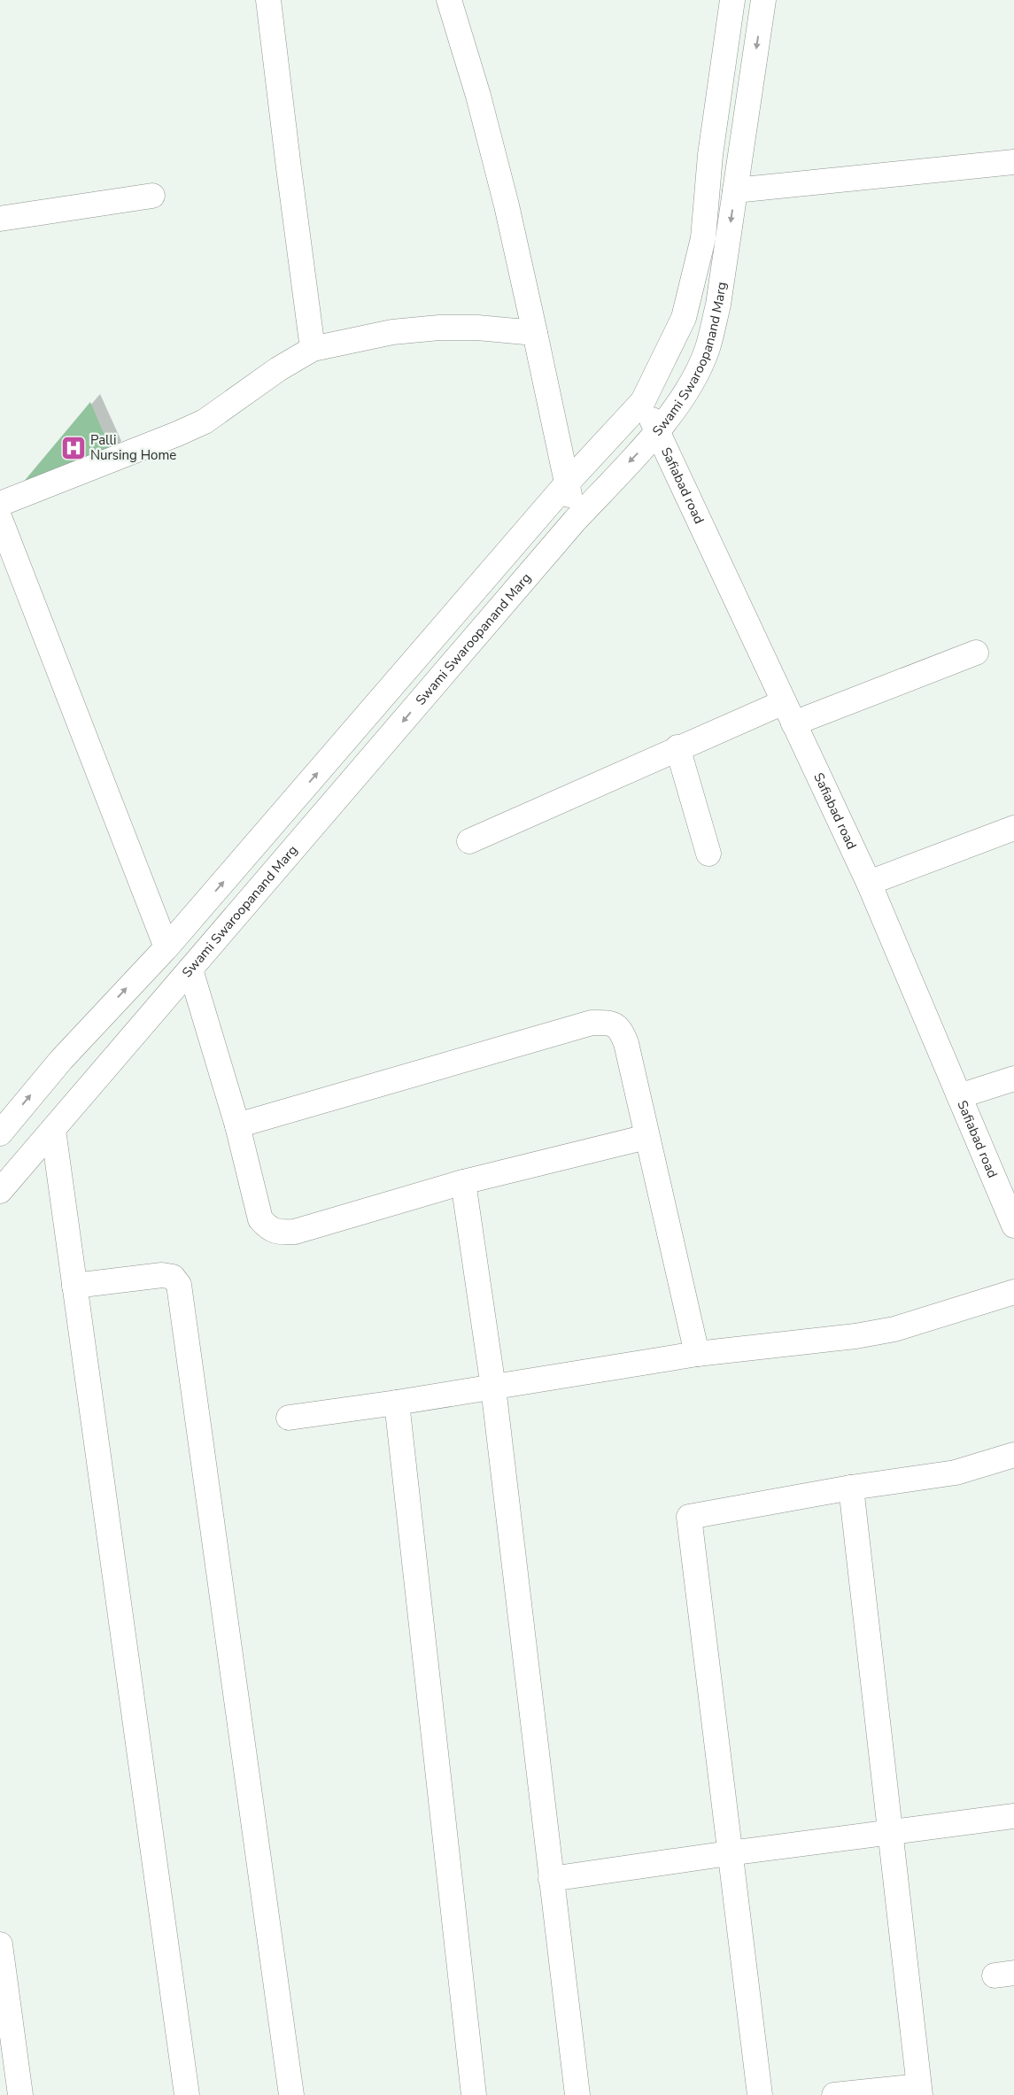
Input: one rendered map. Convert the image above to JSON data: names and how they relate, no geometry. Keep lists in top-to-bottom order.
{
  "streets": {
    "street": ["Swami Swaroopanand Marg", "Safiabad road"]
  },
  "crossings": [
    ["Swami Swaroopanand Marg", "Safiabad road"]
  ],
  "places": {
    "hospital": ["Palli Nursing Home"]
  }
}
